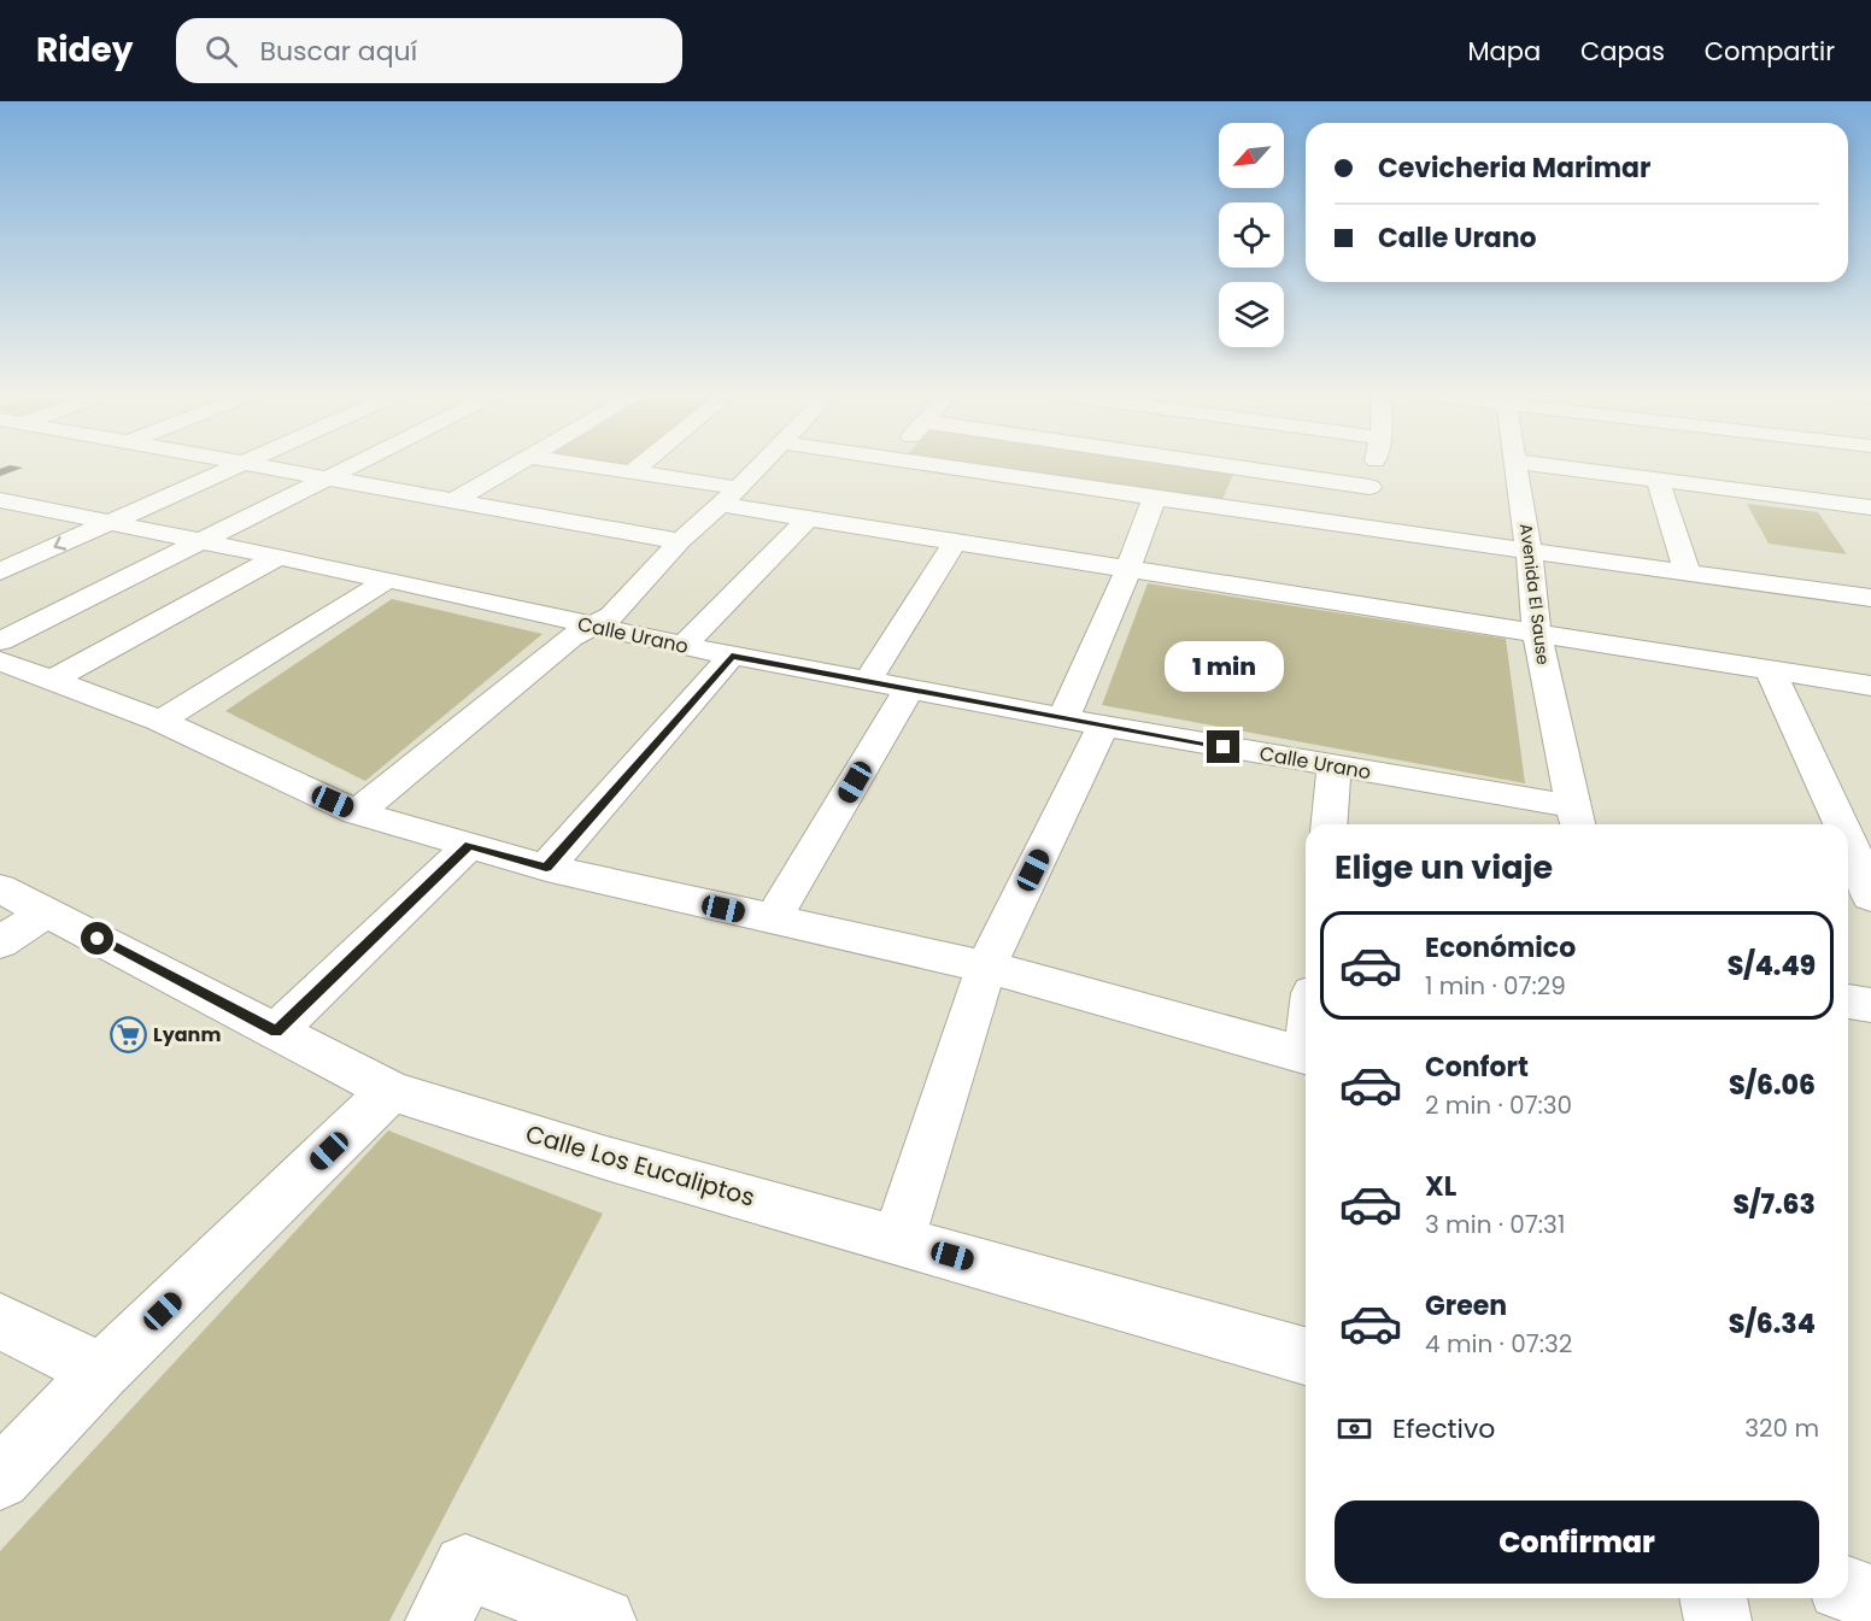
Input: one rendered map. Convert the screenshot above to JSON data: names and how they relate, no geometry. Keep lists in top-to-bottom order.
{
  "streets": {
    "street": ["Avenida El Sause", "Calle Urano", "Calle Los Eucaliptos"]
  },
  "crossings": [
    ["Avenida El Sause", "Calle Urano"]
  ],
  "places": {
    "supermarket": ["Lyanm"]
  },
  "north": "bottom left",
  "page": {
    "header": "Ridey",
    "search": "Buscar aquí",
    "nav": ["Mapa", "Capas", "Compartir"],
    "banner": ["Cevicheria Marimar", "Calle Urano"],
    "bubble": "1 min",
    "heading": "Elige un viaje",
    "list": [
      {
        "name": "Económico",
        "note": "1 min · 07:29",
        "value": "S/4.49"
      },
      {
        "name": "Confort",
        "note": "2 min · 07:30",
        "value": "S/6.06"
      },
      {
        "name": "XL",
        "note": "3 min · 07:31",
        "value": "S/7.63"
      },
      {
        "name": "Green",
        "note": "4 min · 07:32",
        "value": "S/6.34"
      }
    ],
    "pay": ["Efectivo", "320 m"],
    "buttons": "Confirmar"
  }
}
